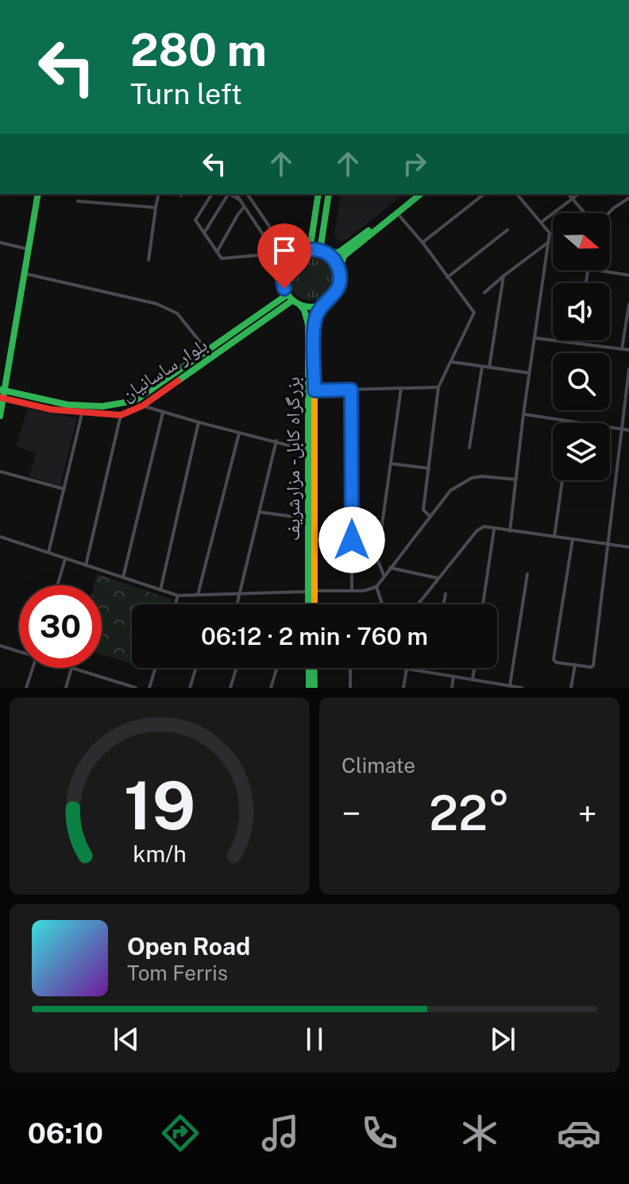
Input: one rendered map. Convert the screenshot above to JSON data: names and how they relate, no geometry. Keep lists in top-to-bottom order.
{
  "streets": {
    "main road": ["بلوار ساسانیان", "بزرگراه کابل - مزارشریف"]
  },
  "crossings": [
    ["بلوار ساسانیان", "بزرگراه کابل - مزارشریف"]
  ],
  "north": "right",
  "page": {
    "turn": ["280 m", "Turn left"],
    "limit": "30",
    "trip": "06:12 · 2 min · 760 m",
    "tile": "Climate",
    "heat": ["−", "22°", "+"],
    "song": ["Open Road", "Tom Ferris"],
    "tabs": "06:10",
    "gauge": ["19", "km/h"]
  }
}
